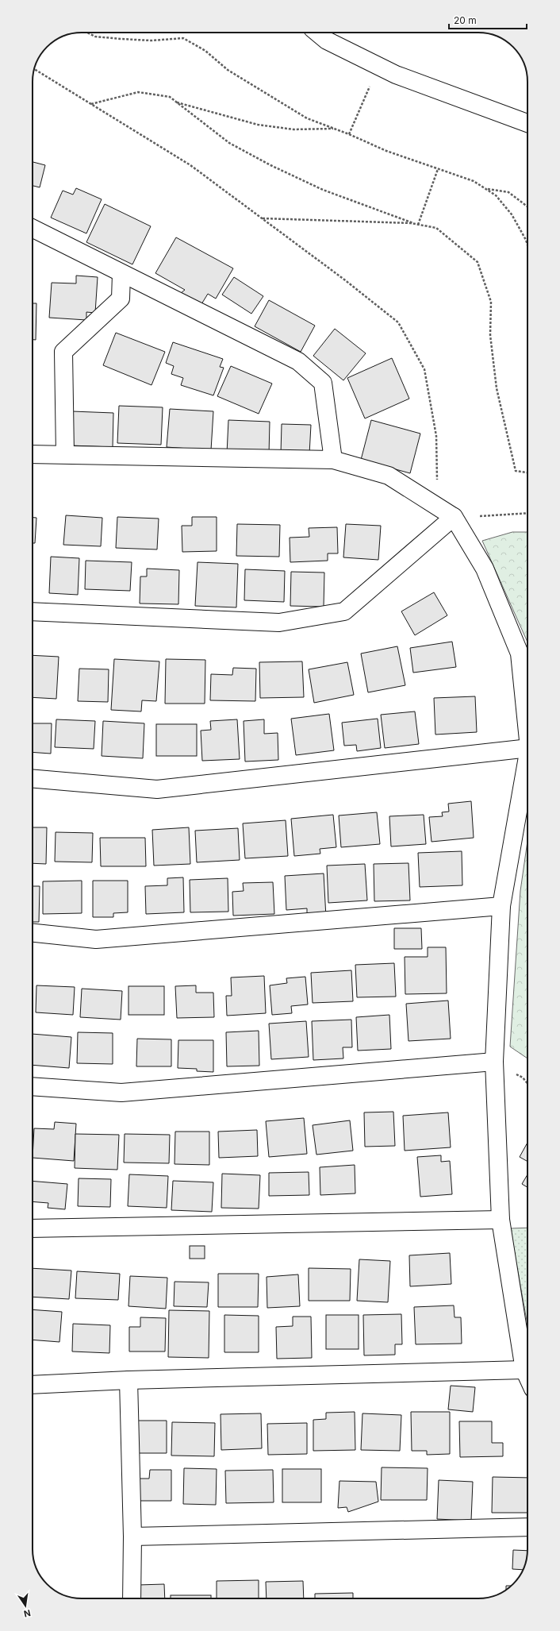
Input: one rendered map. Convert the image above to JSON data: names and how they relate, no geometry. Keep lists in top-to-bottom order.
{
  "scale_bar": "20 m",
  "north": "bottom"
}
